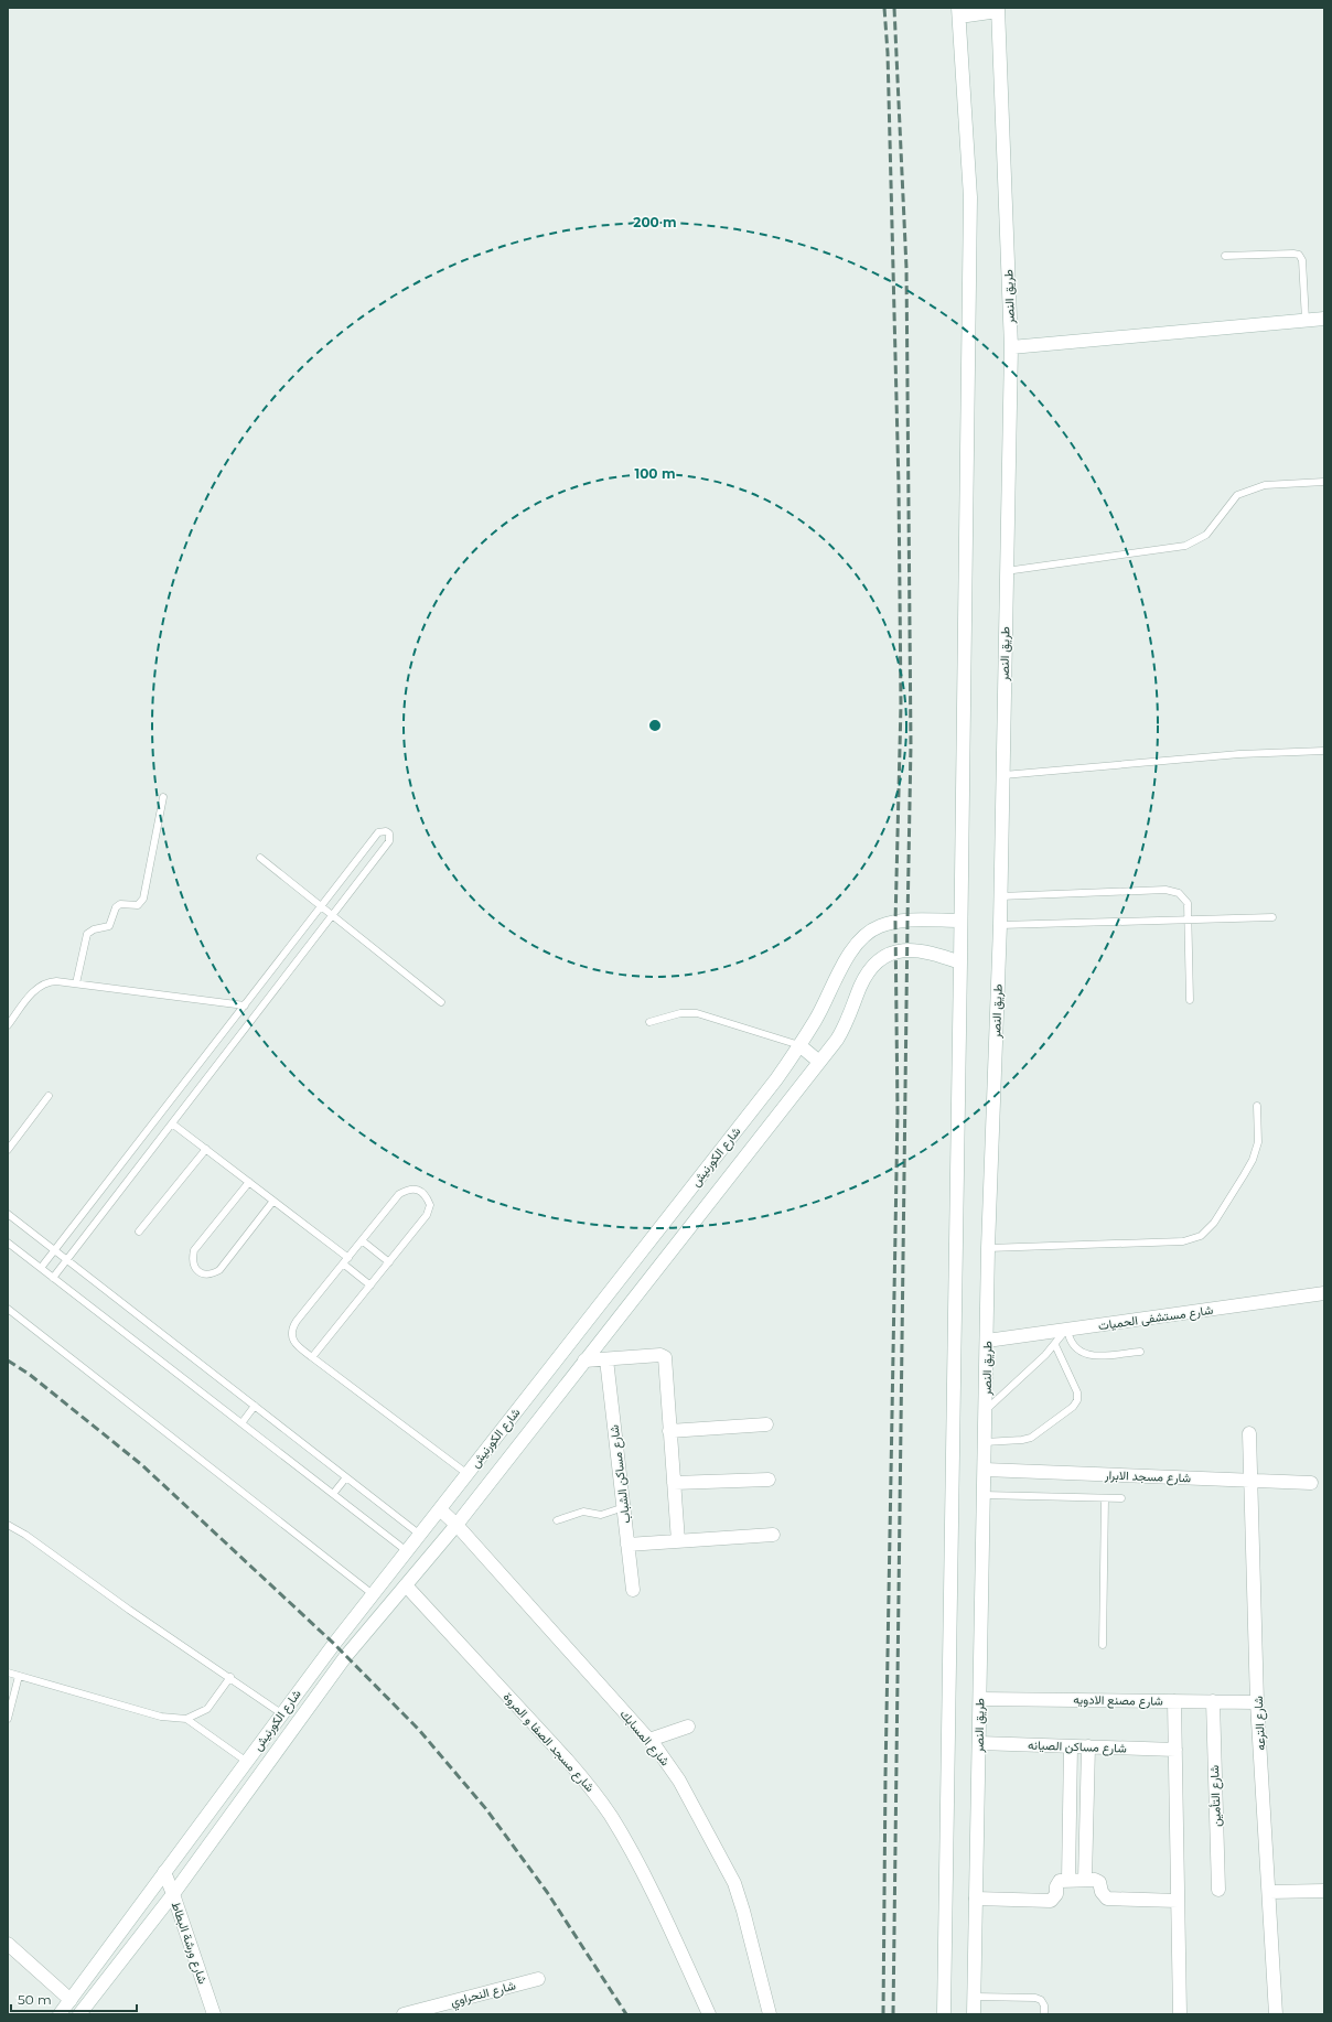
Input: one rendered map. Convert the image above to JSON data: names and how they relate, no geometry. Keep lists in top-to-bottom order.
{
  "streets": {
    "main road": [
      "طريق النصر",
      "شارع الكورنيش",
      "شارع مستشفى الحميات",
      "شارع مساكن الشباب",
      "شارع مسجد الابرار",
      "شارع مصنع الادويه",
      "شارع الترعه",
      "شارع المسابك",
      "شارع مسجد الصفا و المروة",
      "شارع مساكن الصيانه",
      "شارع التأمين",
      "شارع ورشة البطاط",
      "شارع النحراوي"
    ]
  },
  "crossings": [
    ["طريق النصر", "شارع مستشفى الحميات"],
    ["طريق النصر", "شارع مسجد الابرار"],
    ["طريق النصر", "شارع مصنع الادويه"],
    ["طريق النصر", "شارع مساكن الصيانه"],
    ["شارع الكورنيش", "شارع المسابك"],
    ["شارع الكورنيش", "شارع مسجد الصفا و المروة"],
    ["شارع الكورنيش", "شارع ورشة البطاط"],
    ["شارع مسجد الابرار", "شارع الترعه"],
    ["شارع مصنع الادويه", "شارع الترعه"],
    ["شارع مصنع الادويه", "شارع التأمين"]
  ],
  "scale_bar": "50 m",
  "rings": ["200 m", "100 m"]
}
